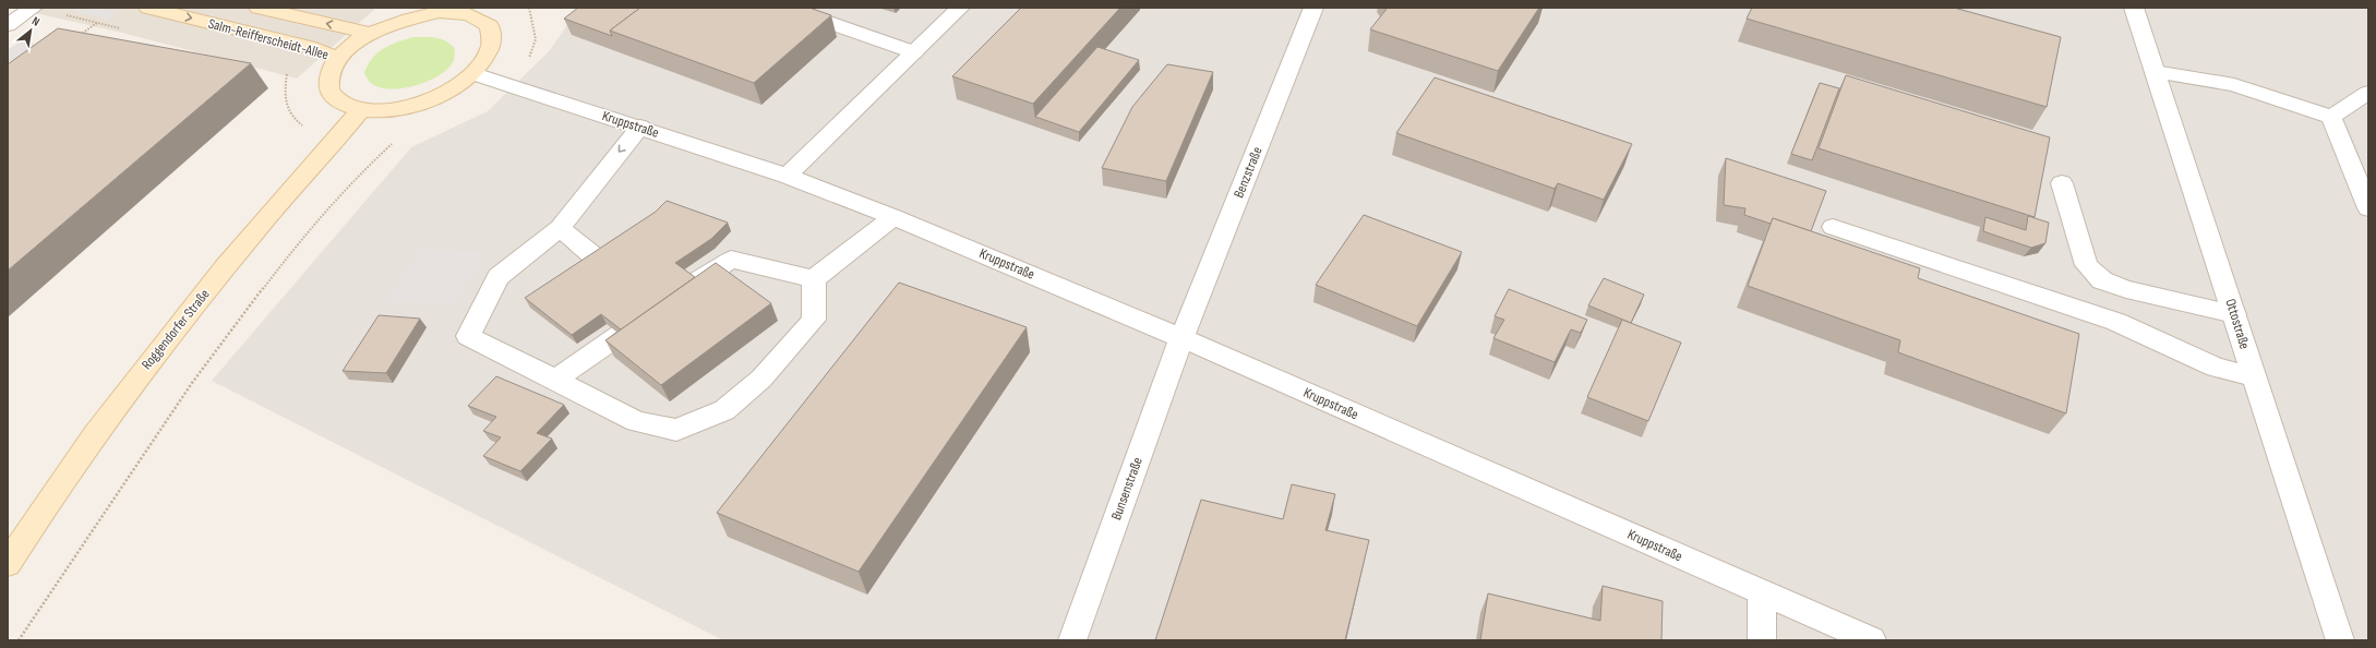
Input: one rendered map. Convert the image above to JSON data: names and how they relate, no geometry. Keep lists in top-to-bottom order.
{
  "streets": {
    "main road": ["Salm-Reifferscheidt-Allee", "Roggendorfer Straße"],
    "street": [
      "Kruppstraße",
      "Benzstraße",
      "Ottostraße",
      "Bunsenstraße"
    ]
  },
  "crossings": [
    ["Kruppstraße", "Benzstraße"],
    ["Kruppstraße", "Bunsenstraße"],
    ["Benzstraße", "Bunsenstraße"]
  ],
  "north": "top right"
}
